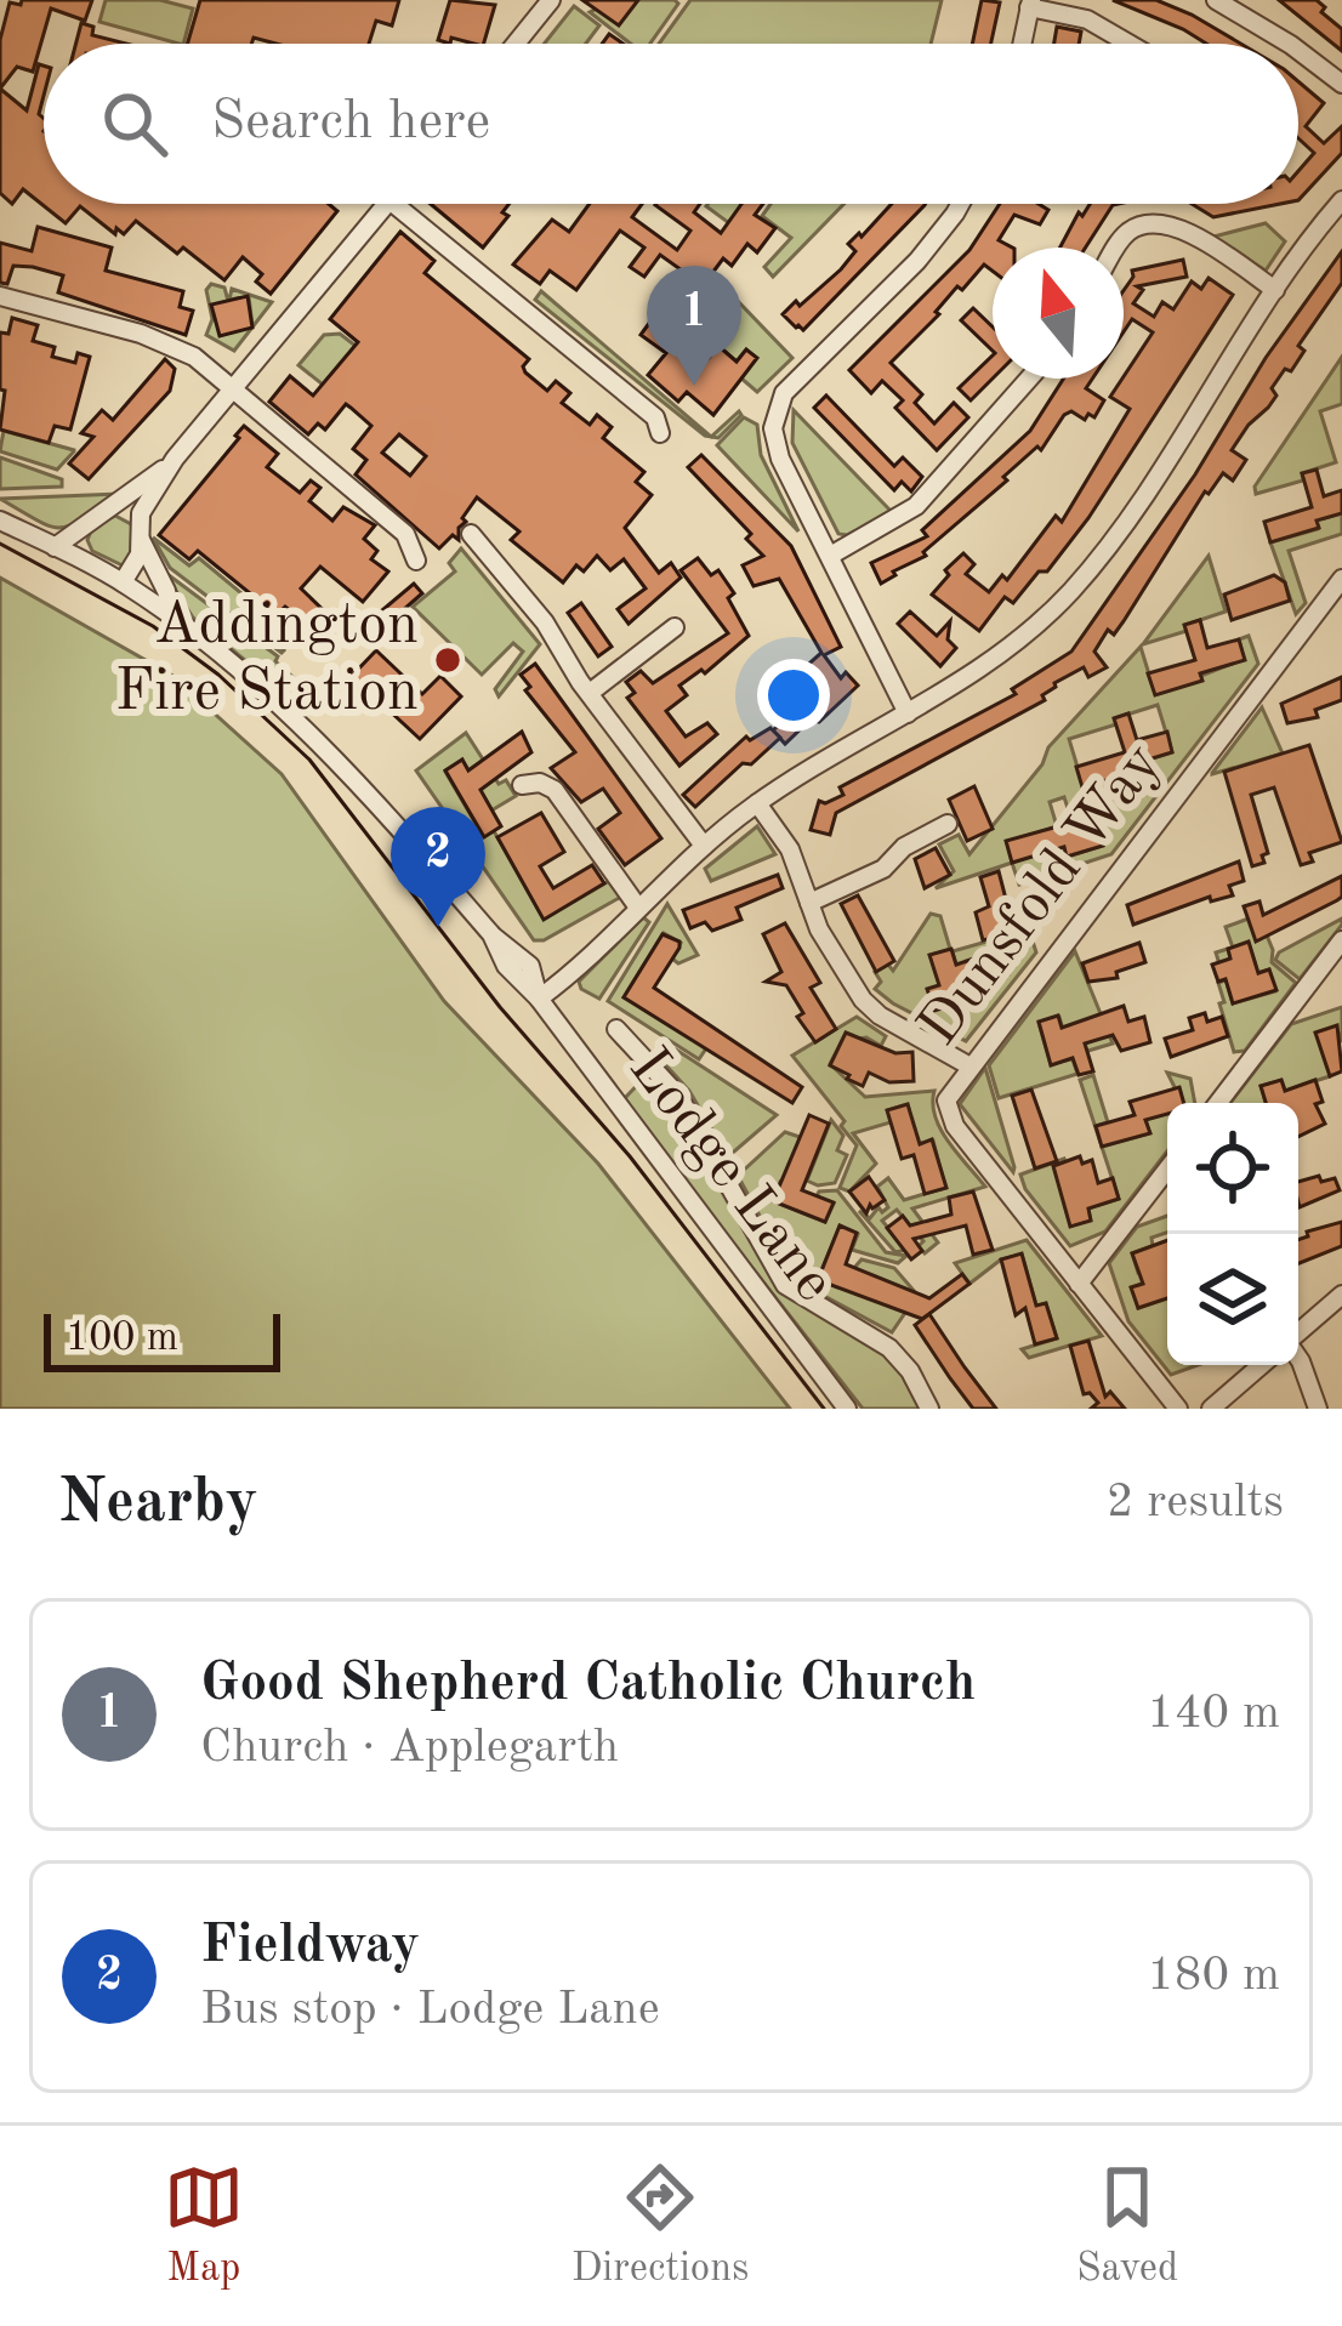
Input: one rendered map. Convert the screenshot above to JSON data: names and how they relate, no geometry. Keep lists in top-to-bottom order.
{
  "streets": {
    "street": ["Dunsfold Way", "Lodge Lane"]
  },
  "places": ["Addington Fire Station"],
  "scale_bar": "100 m",
  "north": "top",
  "page": {
    "search": "Search here",
    "pins": ["1", "2"],
    "scale": "100 m",
    "heading": ["Nearby", "2 results"],
    "list": [
      {
        "mark": "1",
        "name": "Good Shepherd Catholic Church",
        "note": "Church · Applegarth",
        "value": "140 m"
      },
      {
        "mark": "2",
        "name": "Fieldway",
        "note": "Bus stop · Lodge Lane",
        "value": "180 m"
      }
    ],
    "nav": ["Map", "Directions", "Saved"]
  }
}
